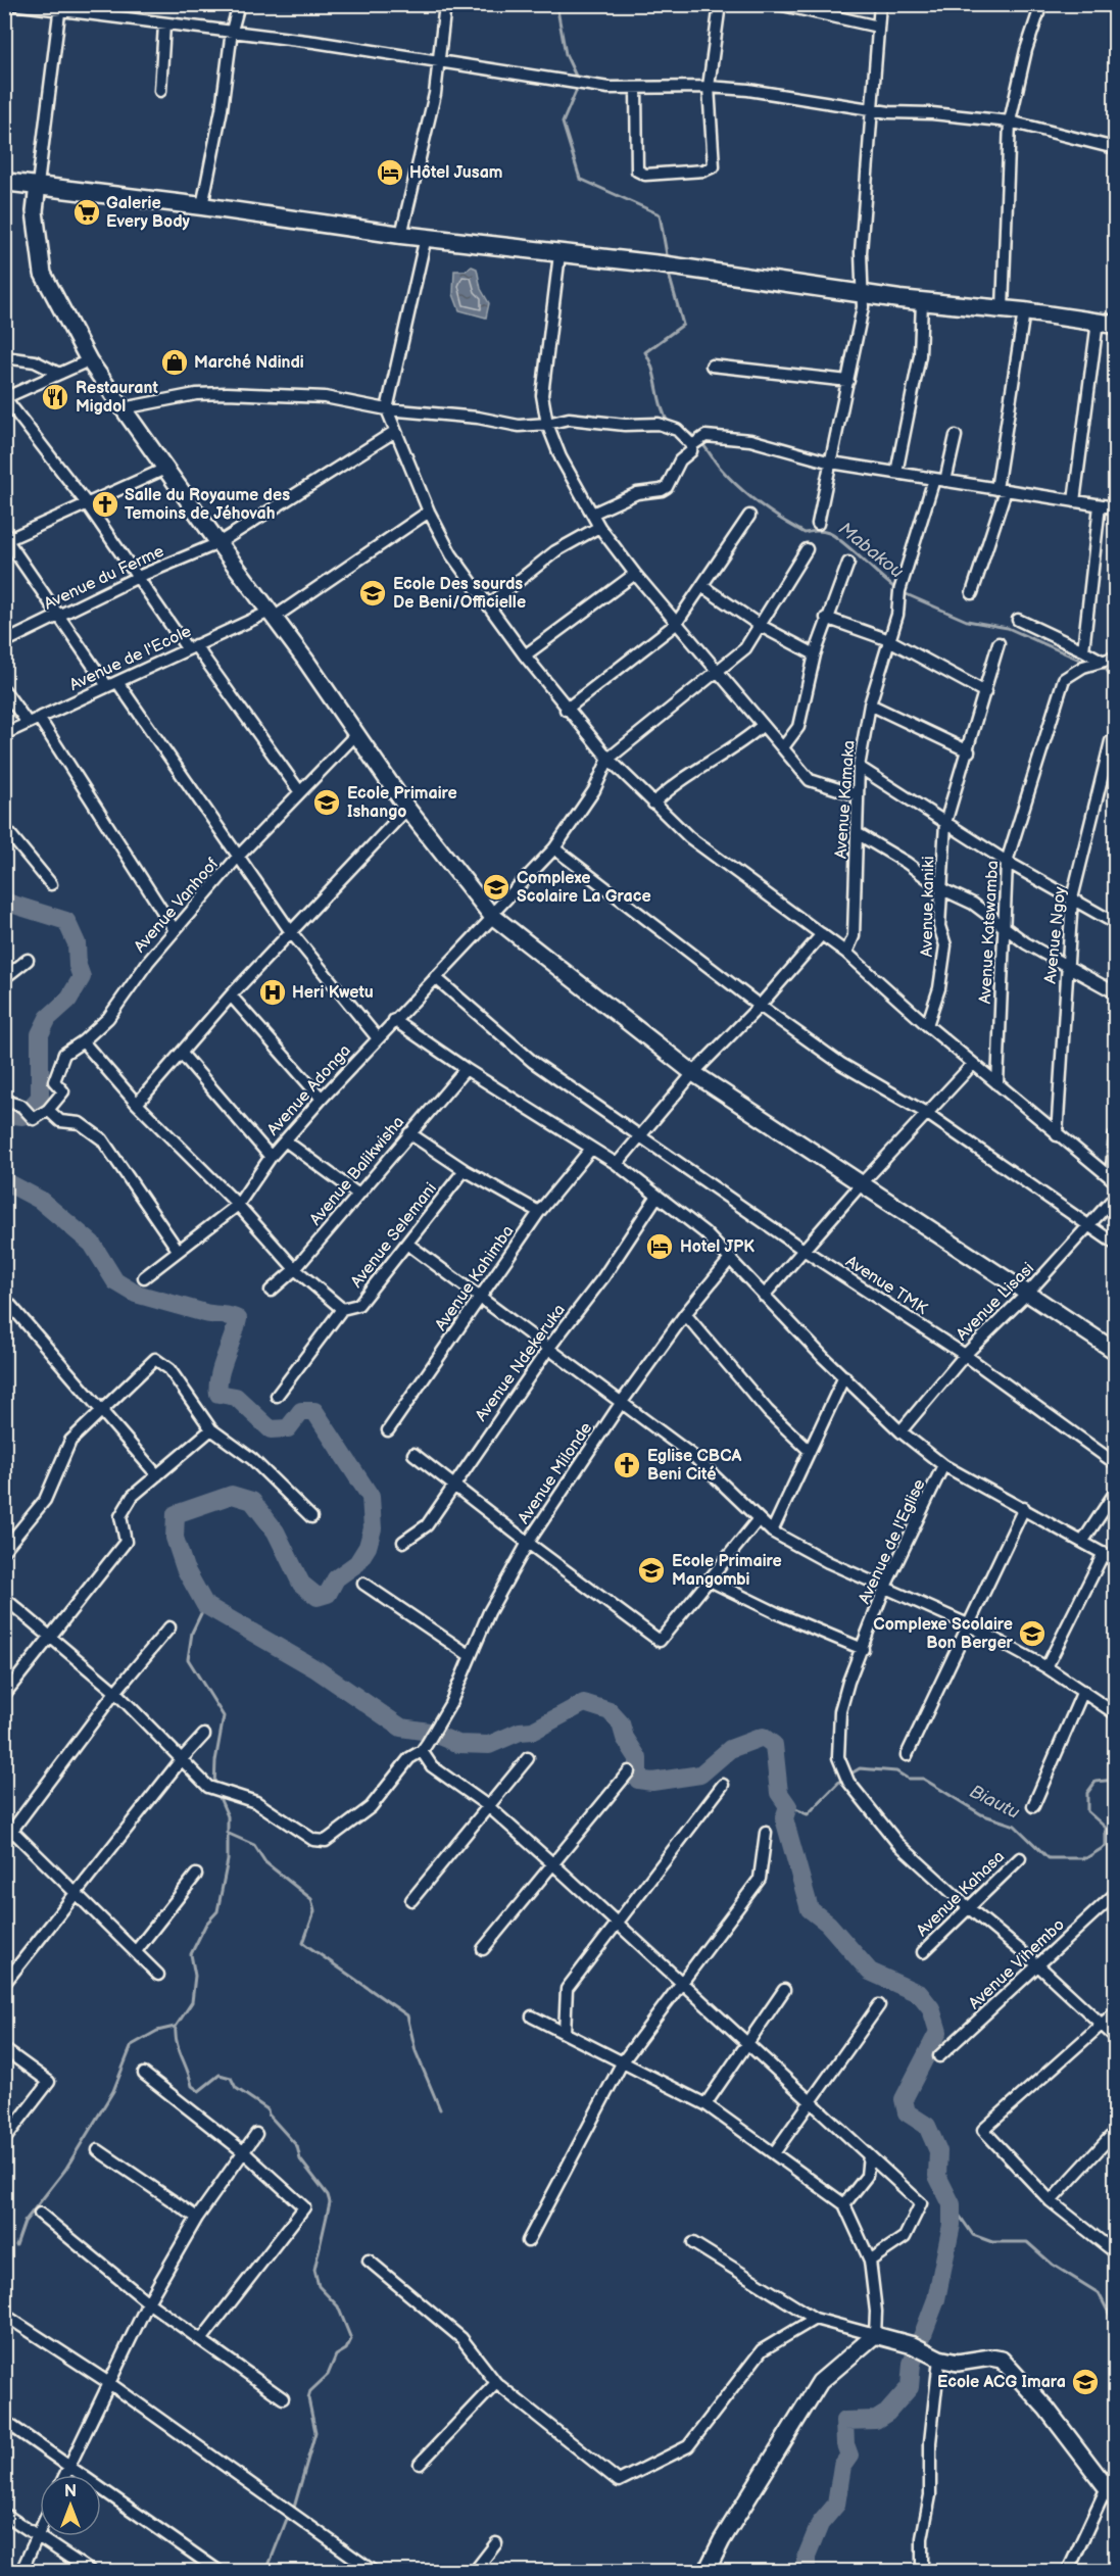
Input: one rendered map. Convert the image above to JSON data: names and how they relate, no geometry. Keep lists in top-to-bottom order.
{
  "streets": {
    "street": [
      "Avenue du Ferme",
      "Avenue de l'Ecole",
      "Avenue Kamaka",
      "Avenue Vanhoof",
      "Avenue kaniki",
      "Avenue Katswamba",
      "Avenue Ngoy",
      "Avenue Adonga",
      "Avenue Balikwisha",
      "Avenue Selemani",
      "Avenue Kahimba",
      "Avenue TMK",
      "Avenue Lisasi",
      "Avenue Ndekeruka",
      "Avenue Milonde",
      "Avenue de l'Eglise",
      "Avenue Kahasa",
      "Avenue Vihembo"
    ]
  },
  "crossings": [
    ["Avenue Adonga", "Avenue TMK"],
    ["Avenue TMK", "Avenue Lisasi"],
    ["Avenue de l'Eglise", "Avenue Kahasa"]
  ],
  "water": ["Mabakou", "Biautu"],
  "places": {
    "hotel": ["Hôtel Jusam", "Hotel JPK"],
    "supermarket": ["Galerie Every Body"],
    "shop": ["Marché Ndindi"],
    "restaurant": ["Restaurant Migdol"],
    "church": ["Salle du Royaume des Temoins de Jéhovah", "Eglise CBCA Beni Cité"],
    "school or university": [
      "Ecole Des sourds De Beni/Officielle",
      "Ecole Primaire Ishango",
      "Complexe Scolaire La Grace",
      "Ecole Primaire Mangombi",
      "Complexe Scolaire Bon Berger",
      "Ecole ACG Imara"
    ],
    "hospital": ["Heri Kwetu"]
  },
  "north": "top"
}
